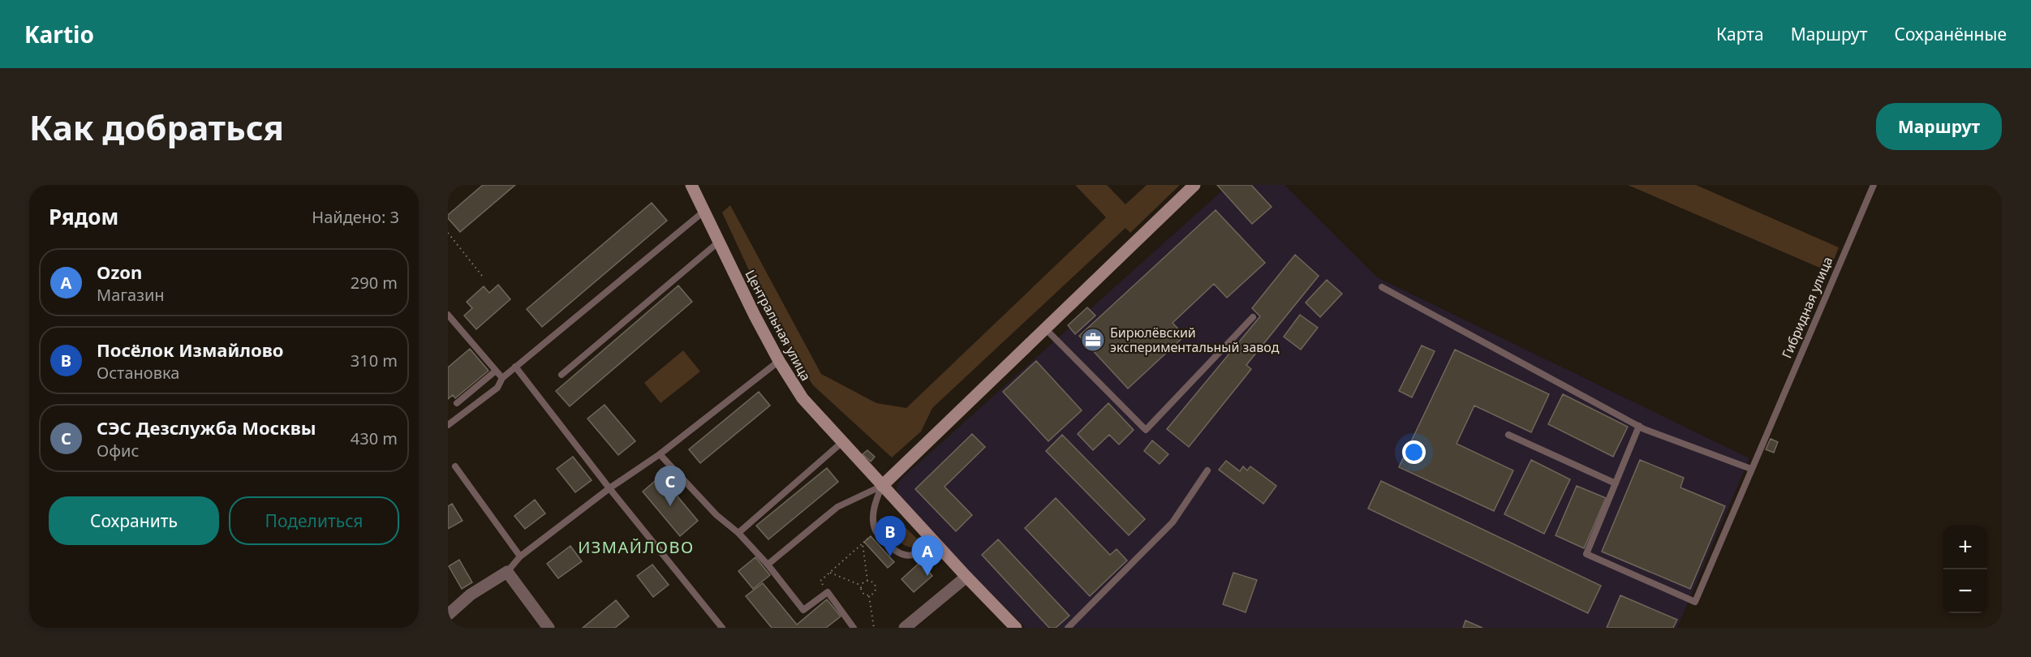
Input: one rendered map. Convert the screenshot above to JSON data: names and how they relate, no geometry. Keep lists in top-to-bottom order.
{
  "streets": {
    "street": ["Центральная улица"],
    "lane": ["Гибридная улица"]
  },
  "districts": ["ИЗМАЙЛОВО"],
  "places": {
    "office": ["Бирюлёвский экспериментальный завод"]
  },
  "page": {
    "header": "Kartio",
    "nav": ["Карта", "Маршрут", "Сохранённые"],
    "buttons": [
      "Маршрут",
      ["Сохранить", "Поделиться"]
    ],
    "title": "Как добраться",
    "heading": ["Рядом", "Найдено: 3"],
    "list": [
      {
        "mark": "A",
        "name": "Ozon",
        "note": "Магазин",
        "value": "290 m"
      },
      {
        "mark": "B",
        "name": "Посёлок Измайлово",
        "note": "Остановка",
        "value": "310 m"
      },
      {
        "mark": "C",
        "name": "СЭС Дезслужба Москвы",
        "note": "Офис",
        "value": "430 m"
      }
    ],
    "pins": ["C", "B", "A"],
    "map_buttons": ["+", "−"]
  }
}
